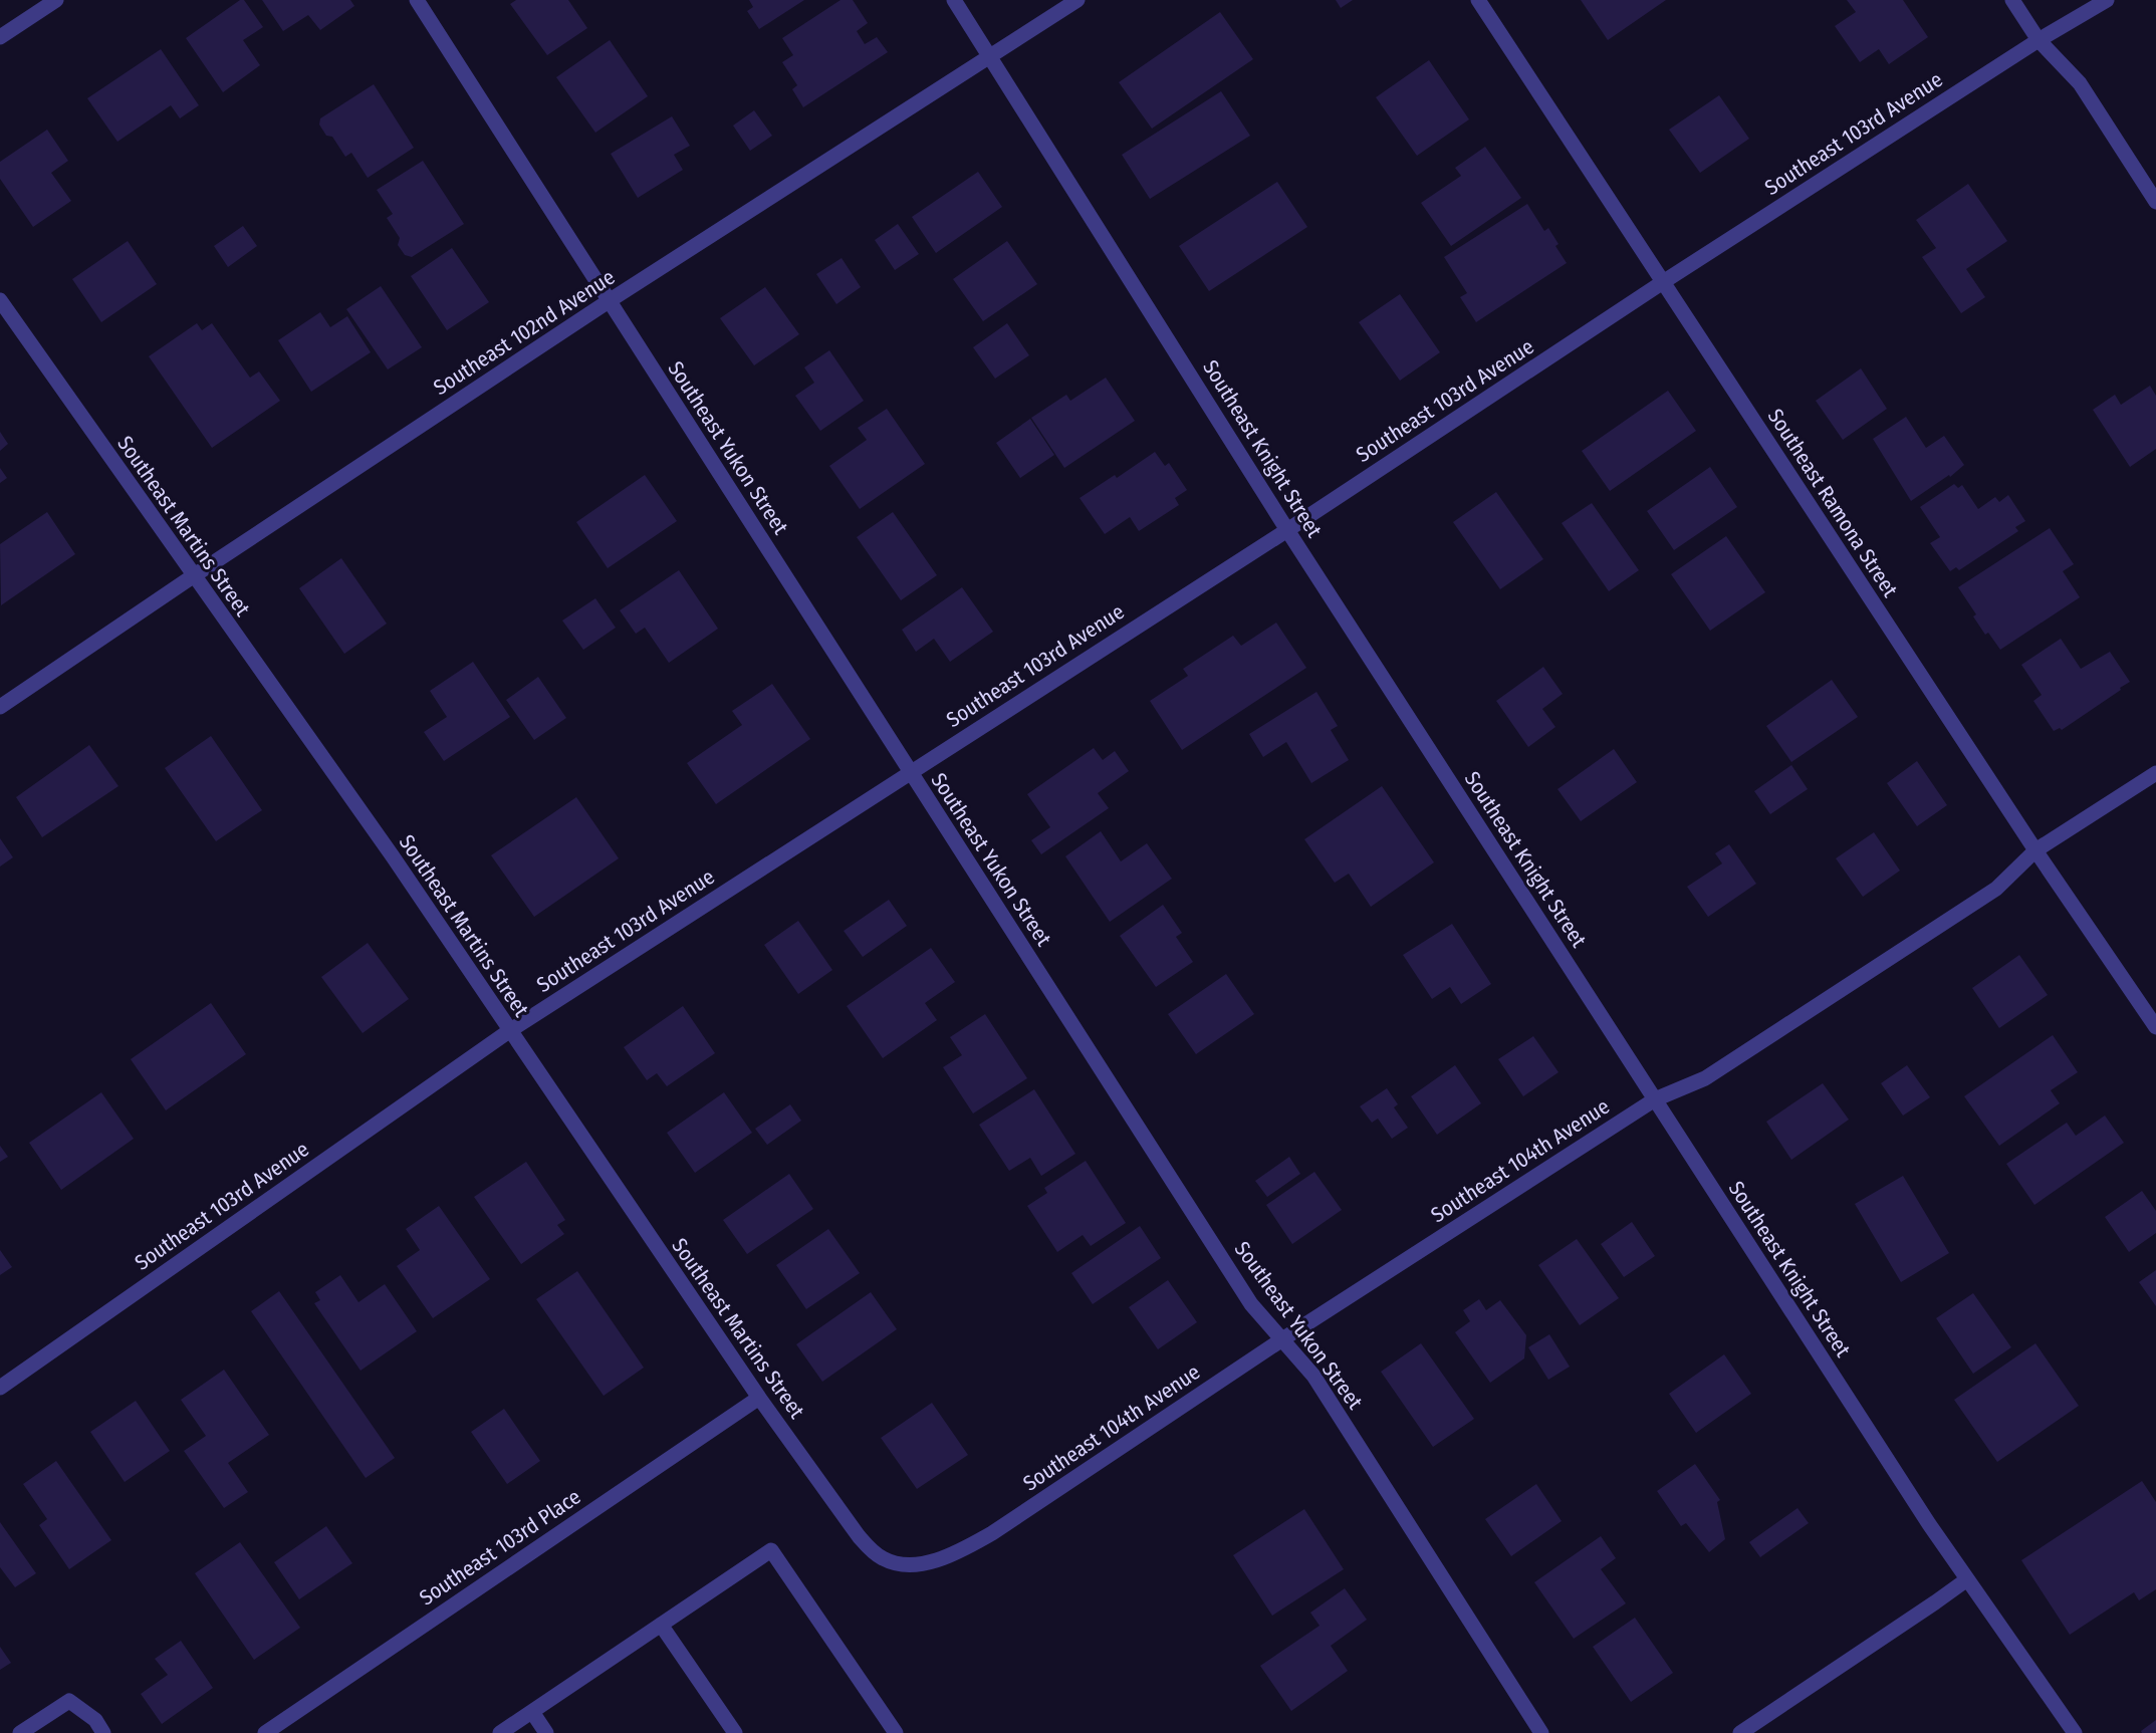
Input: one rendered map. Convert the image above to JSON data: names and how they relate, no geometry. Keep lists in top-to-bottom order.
{
  "streets": {
    "street": [
      "Southeast 103rd Avenue",
      "Southeast 102nd Avenue",
      "Southeast Yukon Street",
      "Southeast Knight Street",
      "Southeast Ramona Street",
      "Southeast Martins Street",
      "Southeast 104th Avenue",
      "Southeast 103rd Place"
    ]
  },
  "crossings": [
    ["Southeast 103rd Avenue", "Southeast Yukon Street"],
    ["Southeast 103rd Avenue", "Southeast Knight Street"],
    ["Southeast 103rd Avenue", "Southeast Ramona Street"],
    ["Southeast 103rd Avenue", "Southeast Martins Street"],
    ["Southeast 102nd Avenue", "Southeast Yukon Street"],
    ["Southeast 102nd Avenue", "Southeast Knight Street"],
    ["Southeast 102nd Avenue", "Southeast Martins Street"],
    ["Southeast Yukon Street", "Southeast 104th Avenue"],
    ["Southeast Knight Street", "Southeast 104th Avenue"],
    ["Southeast Ramona Street", "Southeast 104th Avenue"],
    ["Southeast Martins Street", "Southeast 104th Avenue"],
    ["Southeast Martins Street", "Southeast 103rd Place"]
  ]
}
